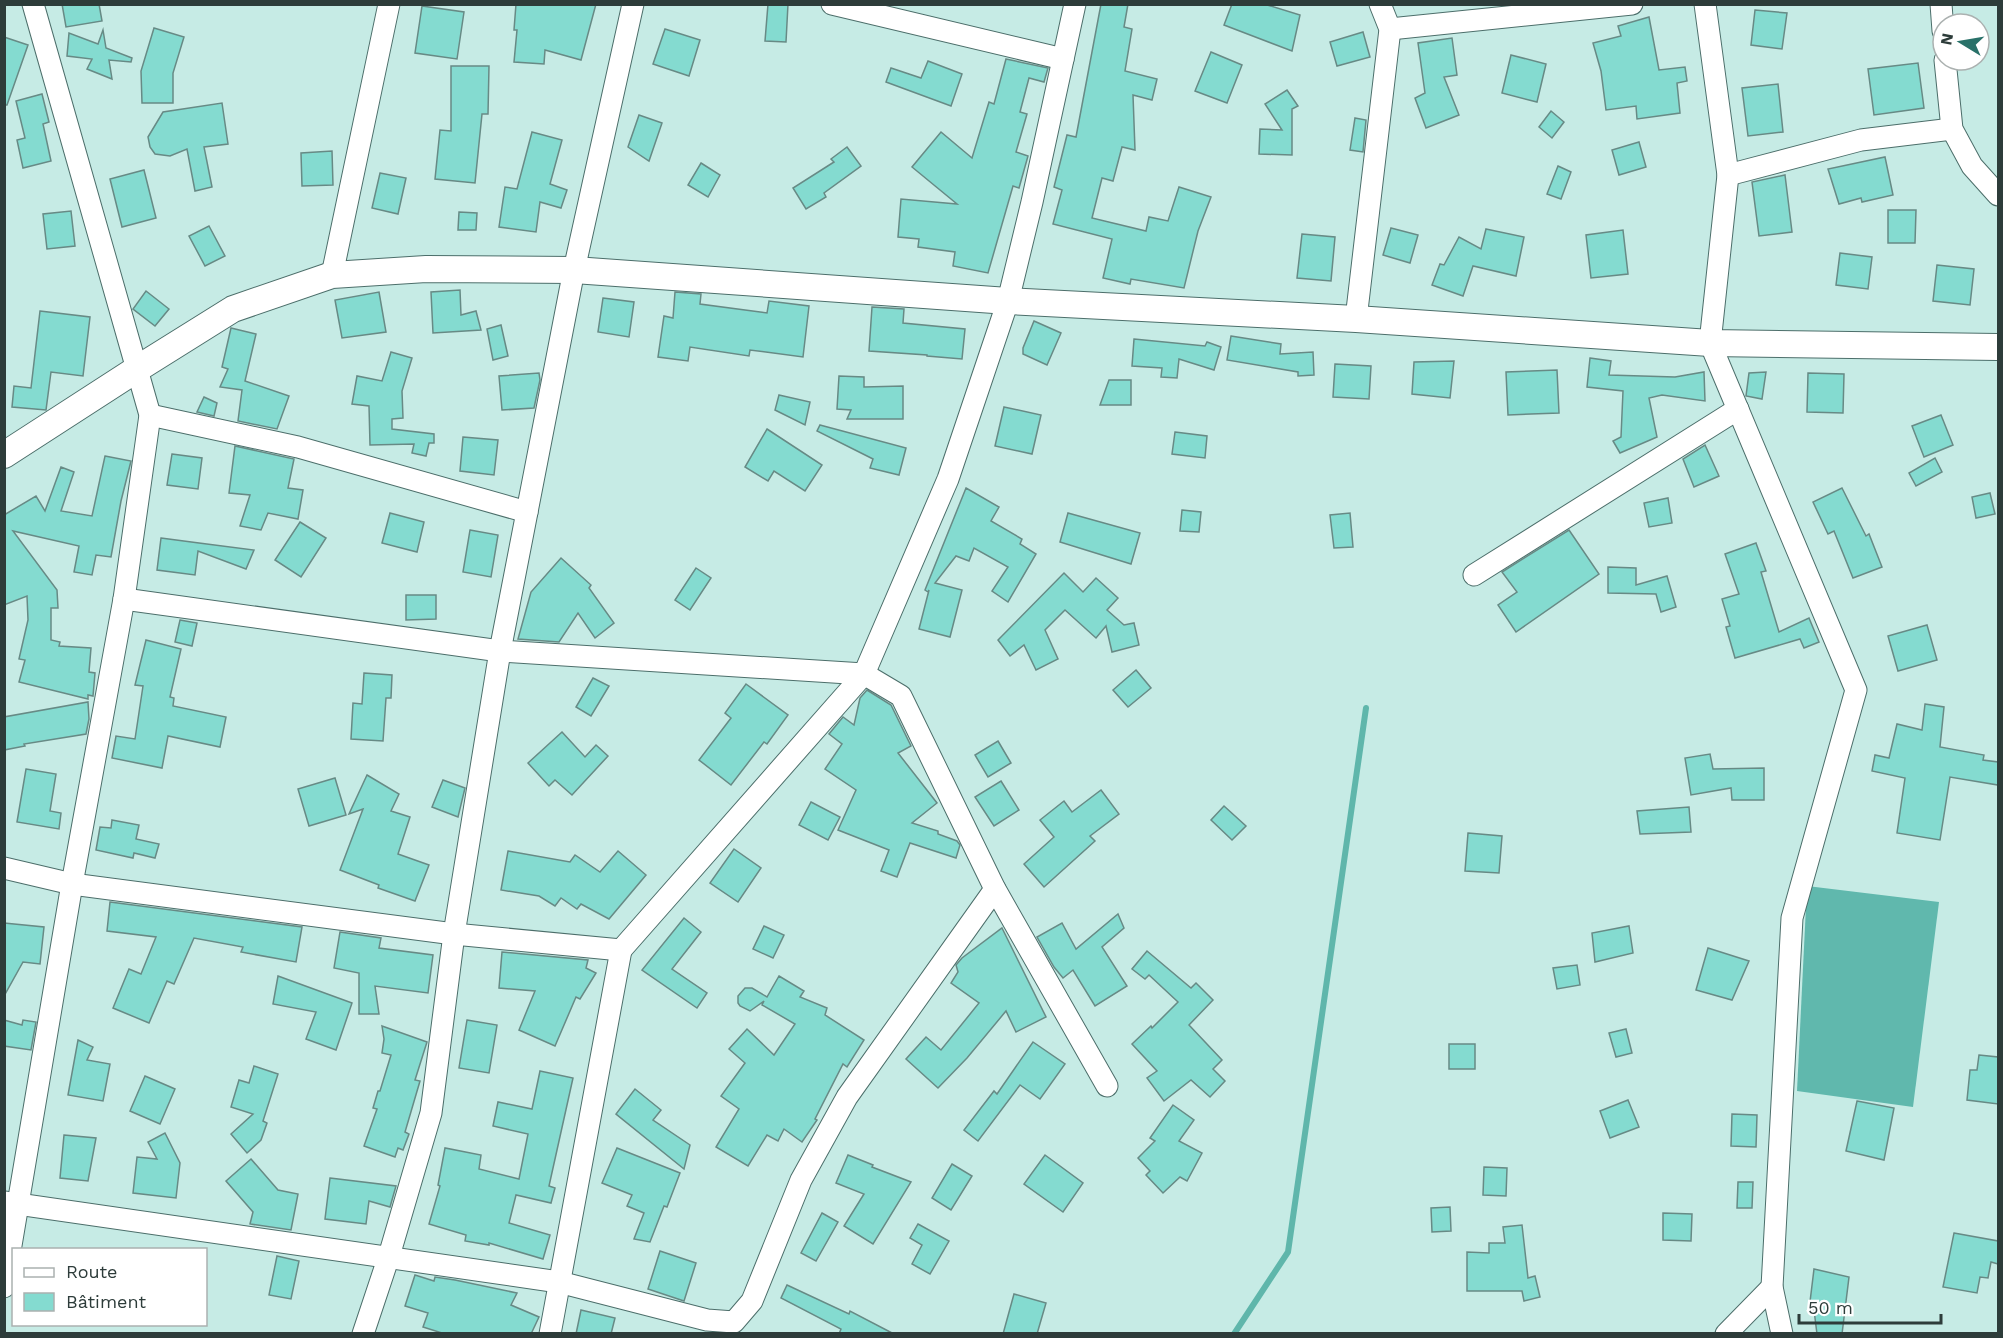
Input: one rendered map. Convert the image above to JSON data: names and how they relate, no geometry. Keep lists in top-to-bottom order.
{
  "legend": ["Route", "Bâtiment"],
  "scale_bar": "50 m",
  "north": "left"
}
